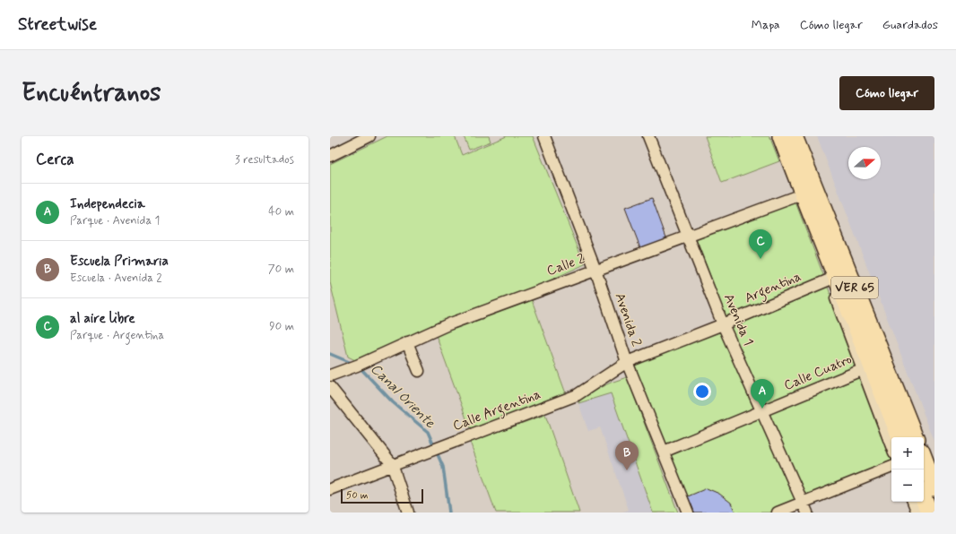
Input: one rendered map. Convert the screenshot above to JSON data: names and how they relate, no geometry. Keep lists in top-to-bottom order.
{
  "streets": {
    "main road": ["VER 65"],
    "street": [
      "Calle 2",
      "Argentina",
      "Avenida 2",
      "Avenida 1",
      "Calle Cuatro",
      "Calle Argentina"
    ]
  },
  "crossings": [
    ["Calle 2", "VER 65"],
    ["Calle 2", "Avenida 2"],
    ["Calle 2", "Avenida 1"],
    ["Argentina", "VER 65"],
    ["Argentina", "Avenida 2"],
    ["Argentina", "Avenida 1"],
    ["Argentina", "Calle Argentina"],
    ["VER 65", "Calle Cuatro"],
    ["Avenida 2", "Calle Cuatro"],
    ["Avenida 2", "Calle Argentina"],
    ["Avenida 1", "Calle Cuatro"]
  ],
  "water": ["Canal Oriente"],
  "scale_bar": "50 m",
  "north": "right",
  "page": {
    "header": "Streetwise",
    "nav": ["Mapa", "Cómo llegar", "Guardados"],
    "buttons": "Cómo llegar",
    "title": "Encuéntranos",
    "heading": ["Cerca", "3 resultados"],
    "list": [
      {
        "mark": "A",
        "name": "Independecia",
        "note": "Parque · Avenida 1",
        "value": "40 m"
      },
      {
        "mark": "B",
        "name": "Escuela Primaria",
        "note": "Escuela · Avenida 2",
        "value": "70 m"
      },
      {
        "mark": "C",
        "name": "al aire libre",
        "note": "Parque · Argentina",
        "value": "90 m"
      }
    ],
    "pins": ["C", "A", "B"],
    "map_buttons": ["+", "−"],
    "scale": "50 m"
  }
}
